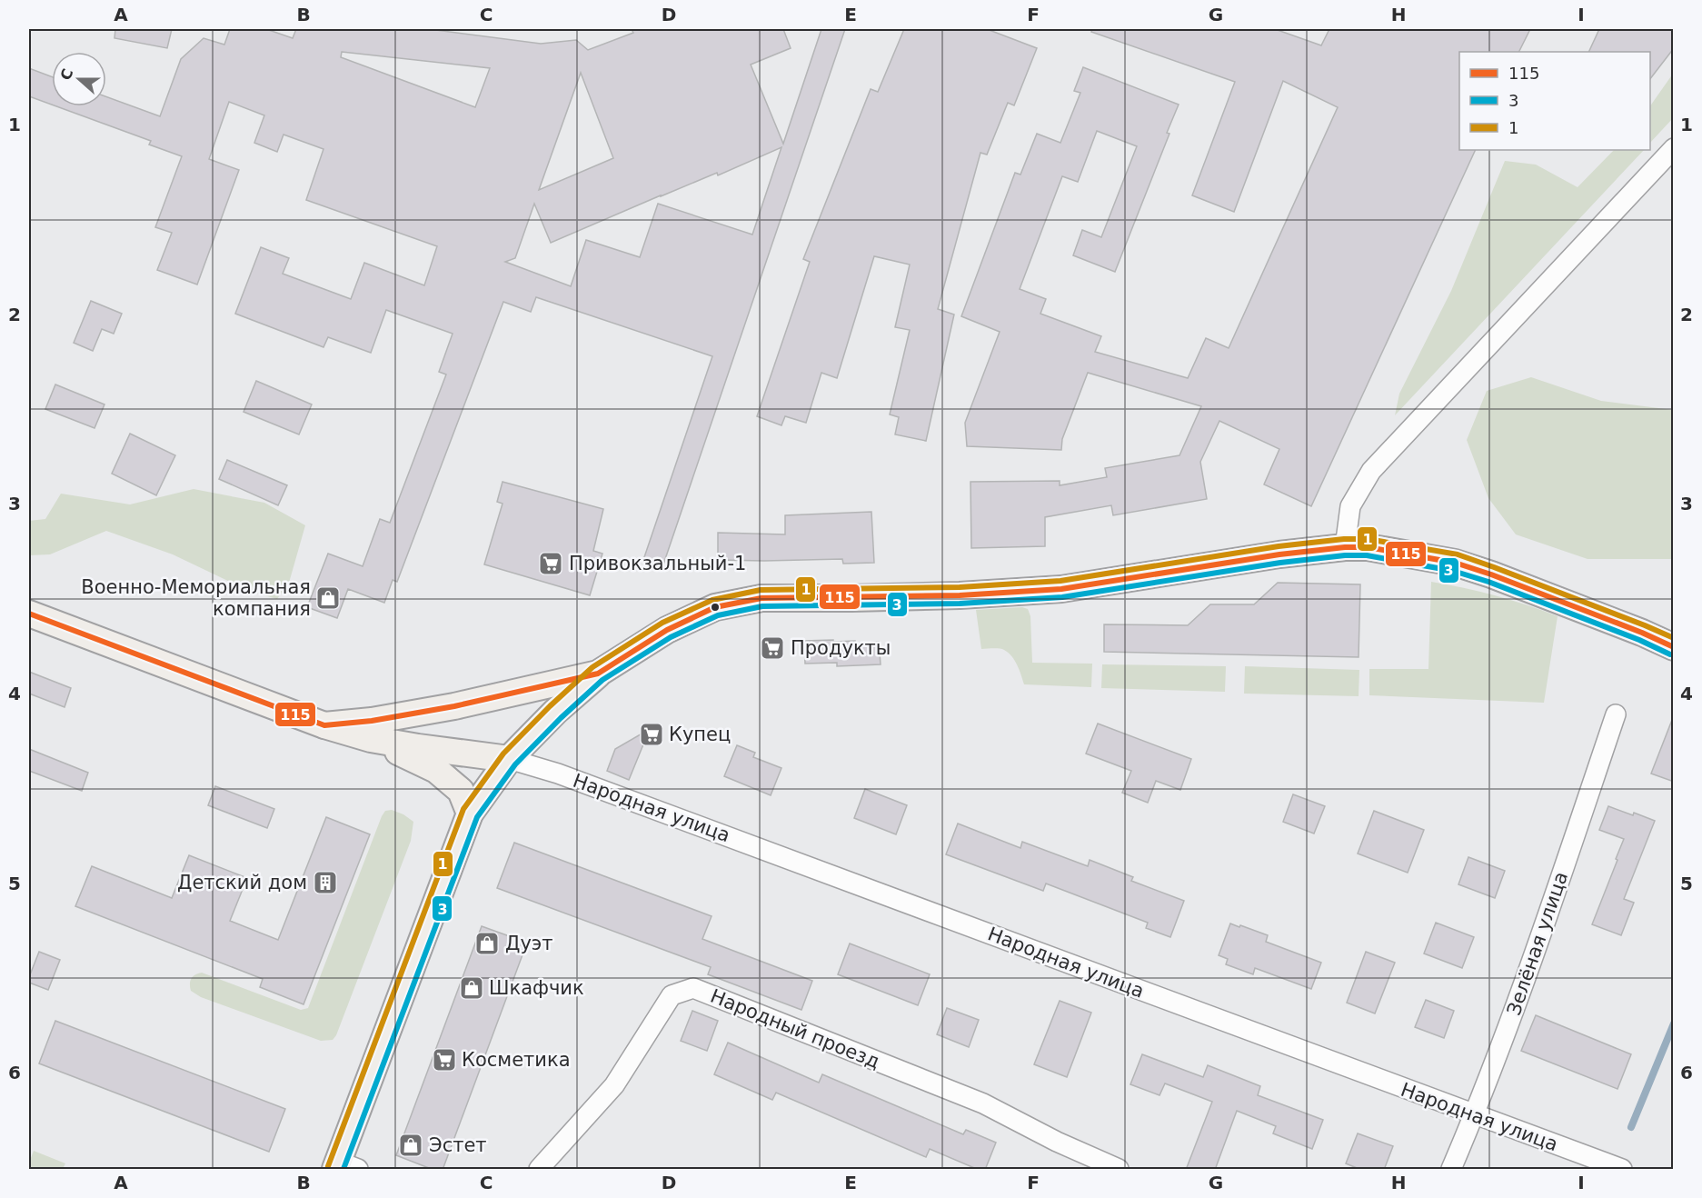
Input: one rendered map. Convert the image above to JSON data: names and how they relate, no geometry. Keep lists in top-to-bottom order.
{
  "streets": {
    "street": ["Народная улица", "Зелёная улица", "Народный проезд"]
  },
  "crossings": [
    ["Народная улица", "Зелёная улица"]
  ],
  "places": {
    "supermarket": [
      "Привокзальный-1",
      "Продукты",
      "Купец",
      "Косметика"
    ],
    "shop": [
      "Военно-Мемориальная компания",
      "Дуэт",
      "Шкафчик",
      "Эстет"
    ],
    "building": ["Детский дом"]
  },
  "lines": ["transit line 1", "transit line 115", "transit line 3"],
  "legend": ["115", "3", "1"],
  "north": "left",
  "grid": {
    "columns": [
      "A",
      "B",
      "C",
      "D",
      "E",
      "F",
      "G",
      "H",
      "I"
    ],
    "rows": [
      "1",
      "2",
      "3",
      "4",
      "5",
      "6"
    ]
  }
}
